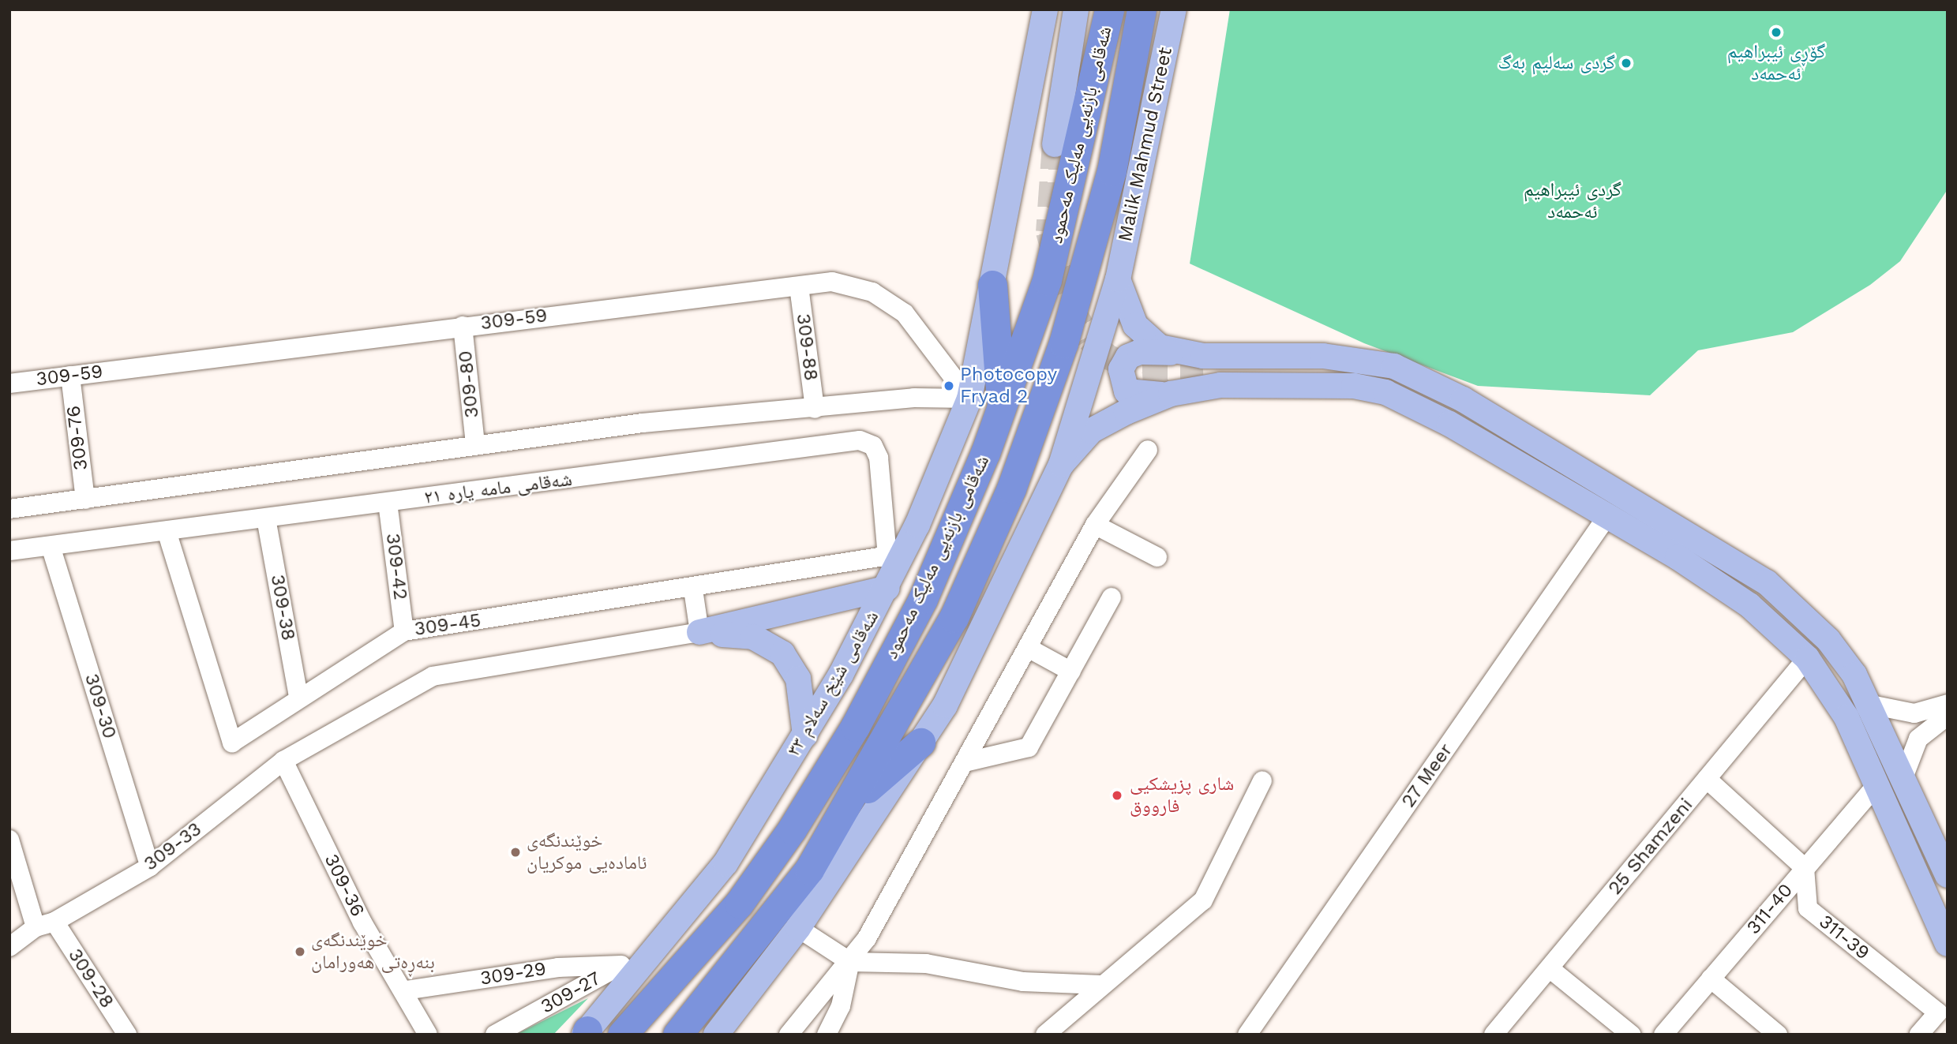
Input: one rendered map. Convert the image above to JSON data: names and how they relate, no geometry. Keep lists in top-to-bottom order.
{
  "streets": {
    "highway": ["شەقامی بازنەیی مەلیک مەحمود"],
    "main road": ["Malik Mahmud Street", "شەقامی شێخ سەلام ٣٣"],
    "street": [
      "309-59",
      "309-88",
      "309-80",
      "309-76",
      "شەقامی مامە یارە ٢١",
      "309-42",
      "309-38",
      "309-45",
      "309-30",
      "27 Meer",
      "309-33",
      "25 Shamzeni",
      "309-36",
      "311-40",
      "311-39",
      "309-29",
      "309-28",
      "309-27"
    ]
  },
  "crossings": [
    ["309-59", "309-88"],
    ["309-59", "309-80"],
    ["309-59", "309-76"],
    ["309-59", "شەقامی شێخ سەلام ٣٣"],
    ["شەقامی مامە یارە ٢١", "309-42"],
    ["شەقامی مامە یارە ٢١", "309-38"],
    ["شەقامی مامە یارە ٢١", "309-45"],
    ["شەقامی مامە یارە ٢١", "شەقامی شێخ سەلام ٣٣"],
    ["شەقامی مامە یارە ٢١", "309-30"],
    ["309-42", "309-45"],
    ["309-38", "309-45"],
    ["309-45", "شەقامی شێخ سەلام ٣٣"],
    ["شەقامی شێخ سەلام ٣٣", "309-27"],
    ["309-30", "309-33"],
    ["309-33", "309-36"],
    ["309-33", "309-28"],
    ["309-36", "309-29"],
    ["311-40", "311-39"],
    ["309-29", "309-27"]
  ],
  "parks": ["گردی ئیبراھیم ئەحمەد"],
  "places": [
    "گۆڕی ئیبراھیم ئەحمەد",
    "گردی سەلیم بەگ",
    "Photocopy Fryad 2",
    "شاری پزیشکیی فارووق",
    "خوێندنگەی ئامادەیی موکریان",
    "خوێندنگەی بنەڕەتی هەورامان"
  ]
}
